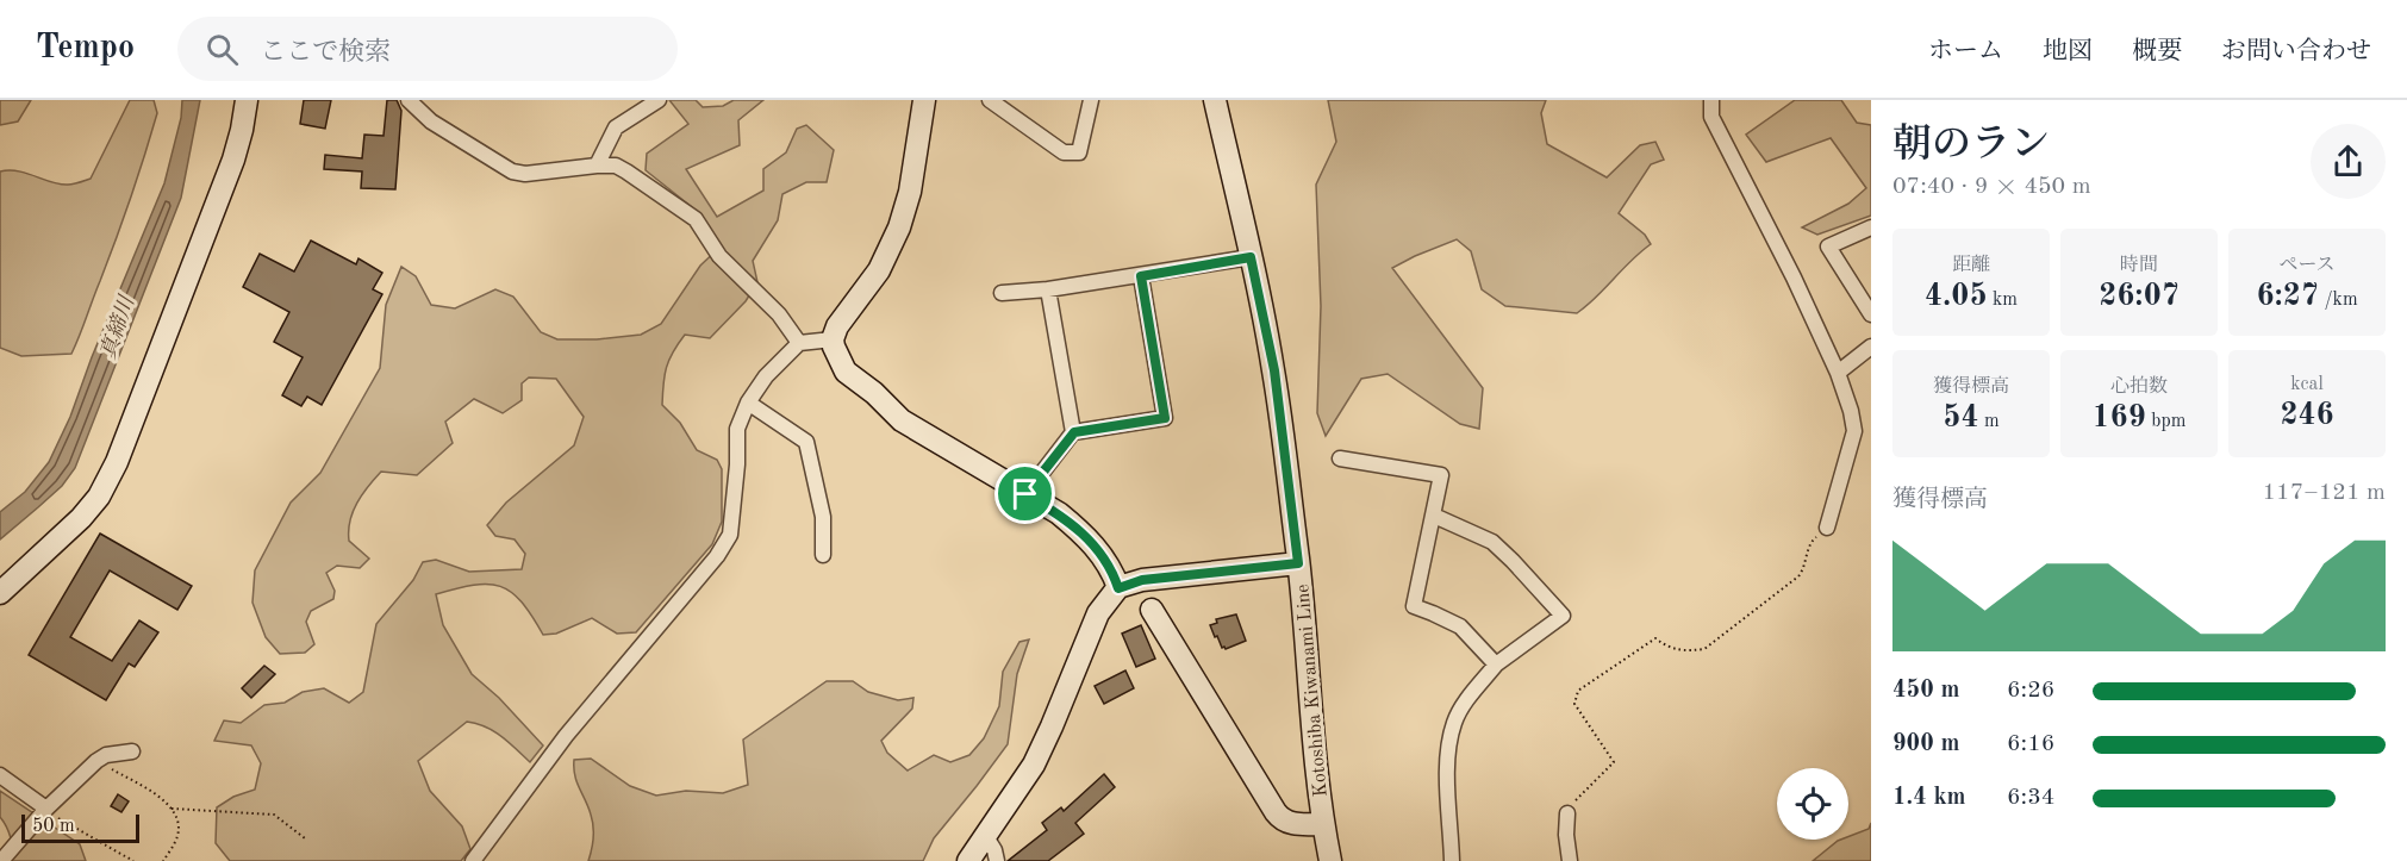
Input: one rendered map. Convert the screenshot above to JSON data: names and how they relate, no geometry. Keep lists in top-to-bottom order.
{
  "streets": {
    "street": ["Kotoshiba Kiwanami Line"]
  },
  "water": ["真締川"],
  "scale_bar": "50 m",
  "page": {
    "header": "Tempo",
    "search": "ここで検索",
    "nav": [
      "ホーム",
      "地図",
      "概要",
      "お問い合わせ"
    ],
    "heading": ["朝のラン", "07:40 · 9 × 450 m"],
    "stats": [
      ["距離", "4.05 km"],
      ["時間", "26:07"],
      ["ペース", "6:27 /km"],
      ["獲得標高", "54 m"],
      ["心拍数", "169 bpm"],
      ["kcal", "246"]
    ],
    "chart": ["獲得標高", "117–121 m"],
    "list": [
      {
        "name": "450 m",
        "note": "6:26"
      },
      {
        "name": "900 m",
        "note": "6:16"
      },
      {
        "name": "1.4 km",
        "note": "6:34"
      }
    ],
    "scale": "50 m"
  }
}
